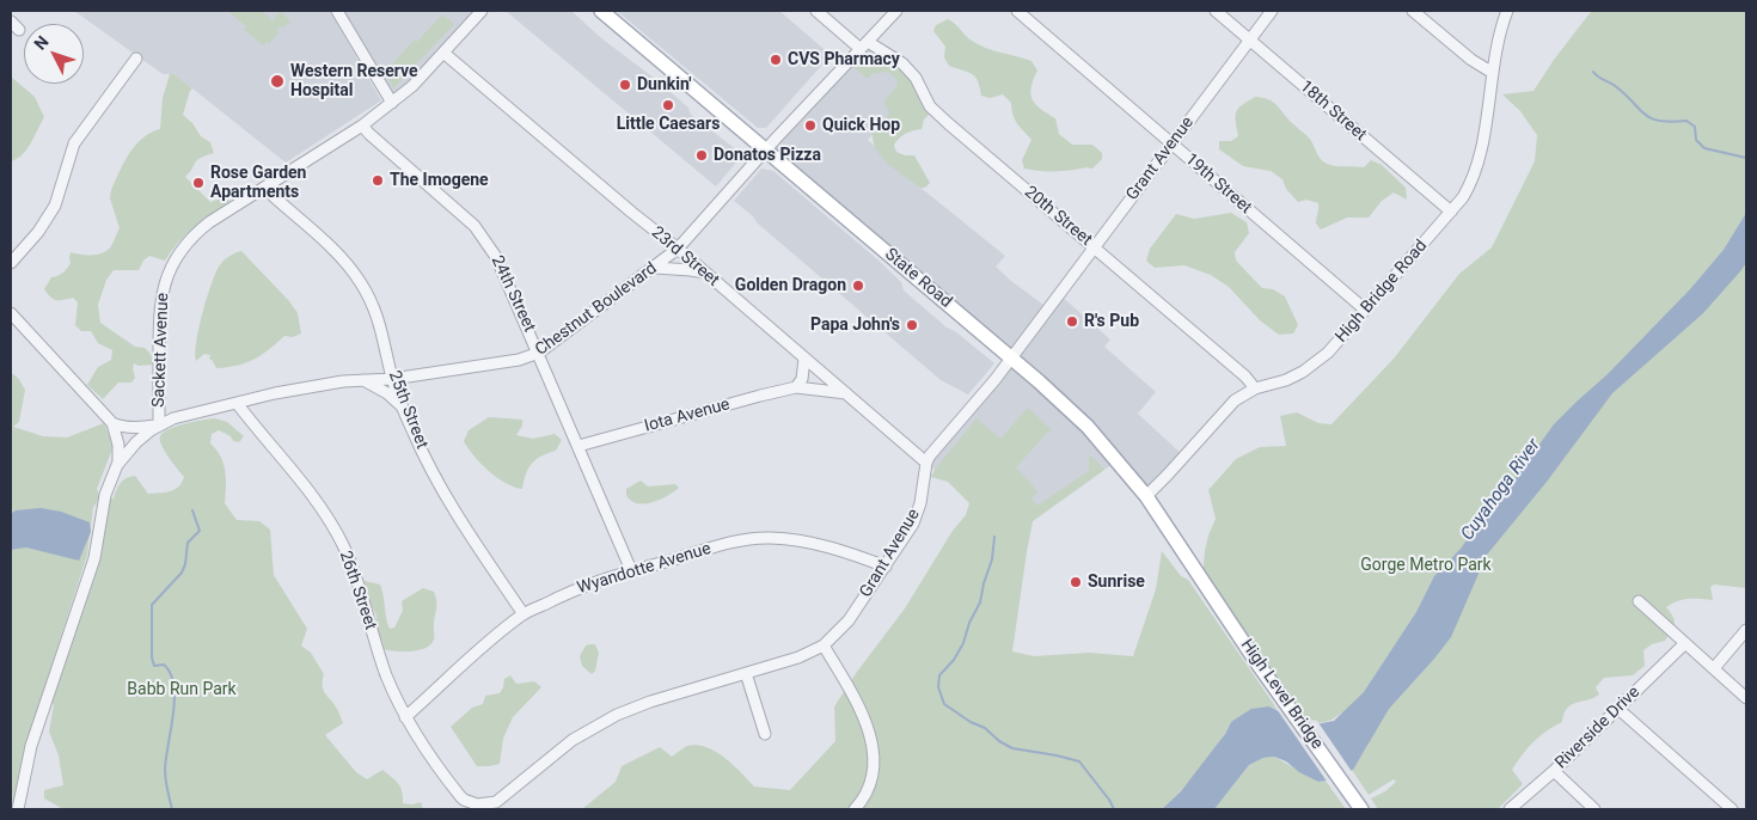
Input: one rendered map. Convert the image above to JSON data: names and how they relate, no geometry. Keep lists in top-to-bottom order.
{
  "streets": {
    "main road": ["State Road", "High Level Bridge"],
    "street": [
      "18th Street",
      "Grant Avenue",
      "19th Street",
      "20th Street",
      "23rd Street",
      "High Bridge Road",
      "24th Street",
      "Chestnut Boulevard",
      "Sackett Avenue",
      "25th Street",
      "Iota Avenue",
      "Wyandotte Avenue",
      "26th Street",
      "Riverside Drive"
    ]
  },
  "crossings": [
    ["18th Street", "Grant Avenue"],
    ["18th Street", "High Bridge Road"],
    ["Grant Avenue", "19th Street"],
    ["Grant Avenue", "20th Street"],
    ["Grant Avenue", "23rd Street"],
    ["Grant Avenue", "State Road"],
    ["Grant Avenue", "Wyandotte Avenue"],
    ["Grant Avenue", "26th Street"],
    ["19th Street", "High Bridge Road"],
    ["20th Street", "High Bridge Road"],
    ["20th Street", "Chestnut Boulevard"],
    ["23rd Street", "Chestnut Boulevard"],
    ["23rd Street", "Sackett Avenue"],
    ["23rd Street", "Iota Avenue"],
    ["State Road", "High Bridge Road"],
    ["State Road", "Chestnut Boulevard"],
    ["State Road", "High Level Bridge"],
    ["24th Street", "Chestnut Boulevard"],
    ["24th Street", "Sackett Avenue"],
    ["24th Street", "Iota Avenue"],
    ["24th Street", "Wyandotte Avenue"],
    ["Chestnut Boulevard", "Sackett Avenue"],
    ["Chestnut Boulevard", "25th Street"],
    ["Chestnut Boulevard", "26th Street"],
    ["Sackett Avenue", "25th Street"],
    ["25th Street", "Wyandotte Avenue"],
    ["Wyandotte Avenue", "26th Street"]
  ],
  "water": ["Cuyahoga River"],
  "parks": ["Gorge Metro Park", "Babb Run Park"],
  "places": [
    "CVS Pharmacy",
    "Western Reserve Hospital",
    "Dunkin'",
    "Little Caesars",
    "Quick Hop",
    "Donatos Pizza",
    "The Imogene",
    "Rose Garden Apartments",
    "Golden Dragon",
    "R's Pub",
    "Papa John's",
    "Sunrise"
  ],
  "north": "top left"
}
